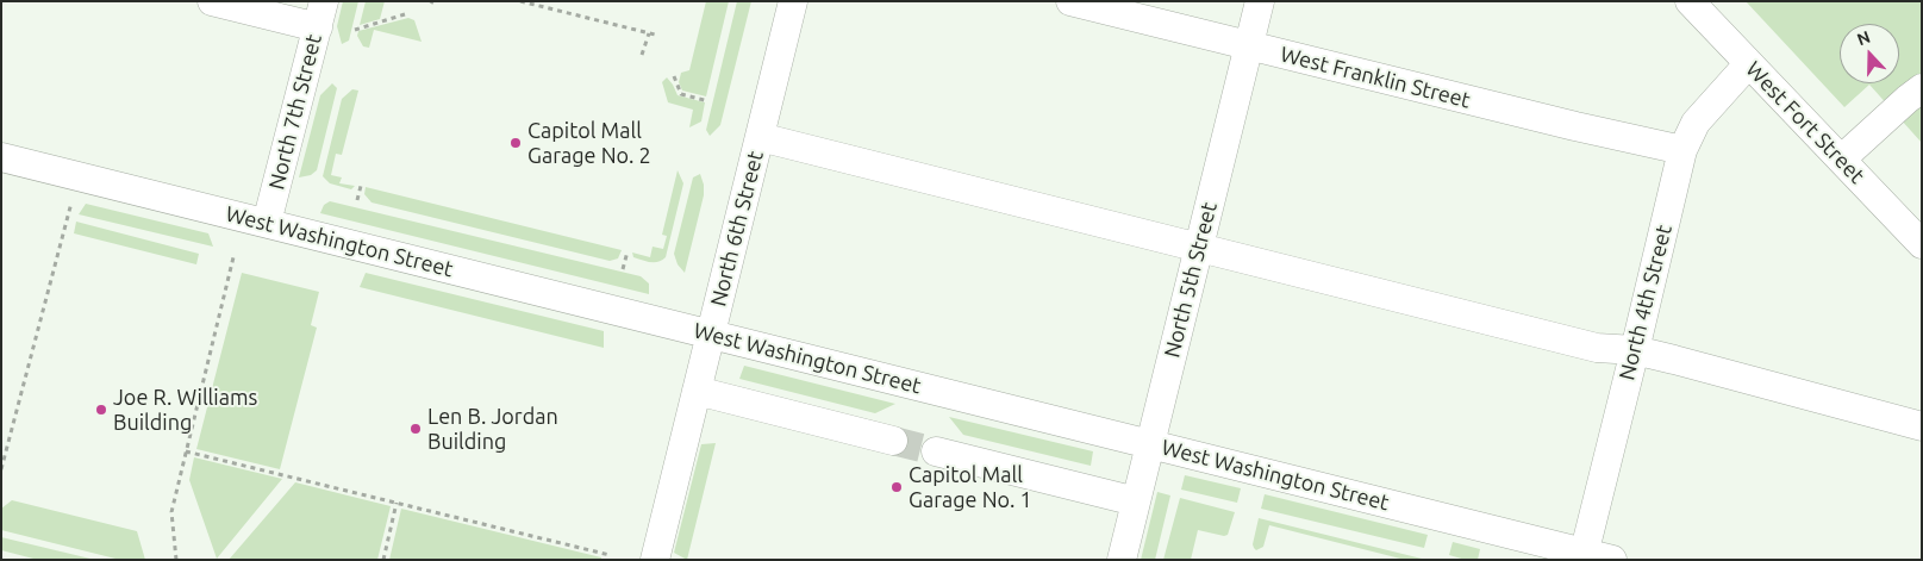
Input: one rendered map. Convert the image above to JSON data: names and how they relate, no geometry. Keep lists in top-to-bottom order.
{
  "streets": {
    "street": [
      "West Franklin Street",
      "North 7th Street",
      "West Fort Street",
      "North 6th Street",
      "West Washington Street",
      "North 5th Street",
      "North 4th Street"
    ]
  },
  "crossings": [
    ["West Franklin Street", "North 5th Street"],
    ["West Franklin Street", "North 4th Street"],
    ["North 7th Street", "West Washington Street"],
    ["West Fort Street", "North 4th Street"],
    ["North 6th Street", "West Washington Street"],
    ["West Washington Street", "North 5th Street"],
    ["West Washington Street", "North 4th Street"]
  ],
  "places": [
    "Capitol Mall Garage No. 2",
    "Joe R. Williams Building",
    "Len B. Jordan Building",
    "Capitol Mall Garage No. 1"
  ],
  "north": "top"
}
